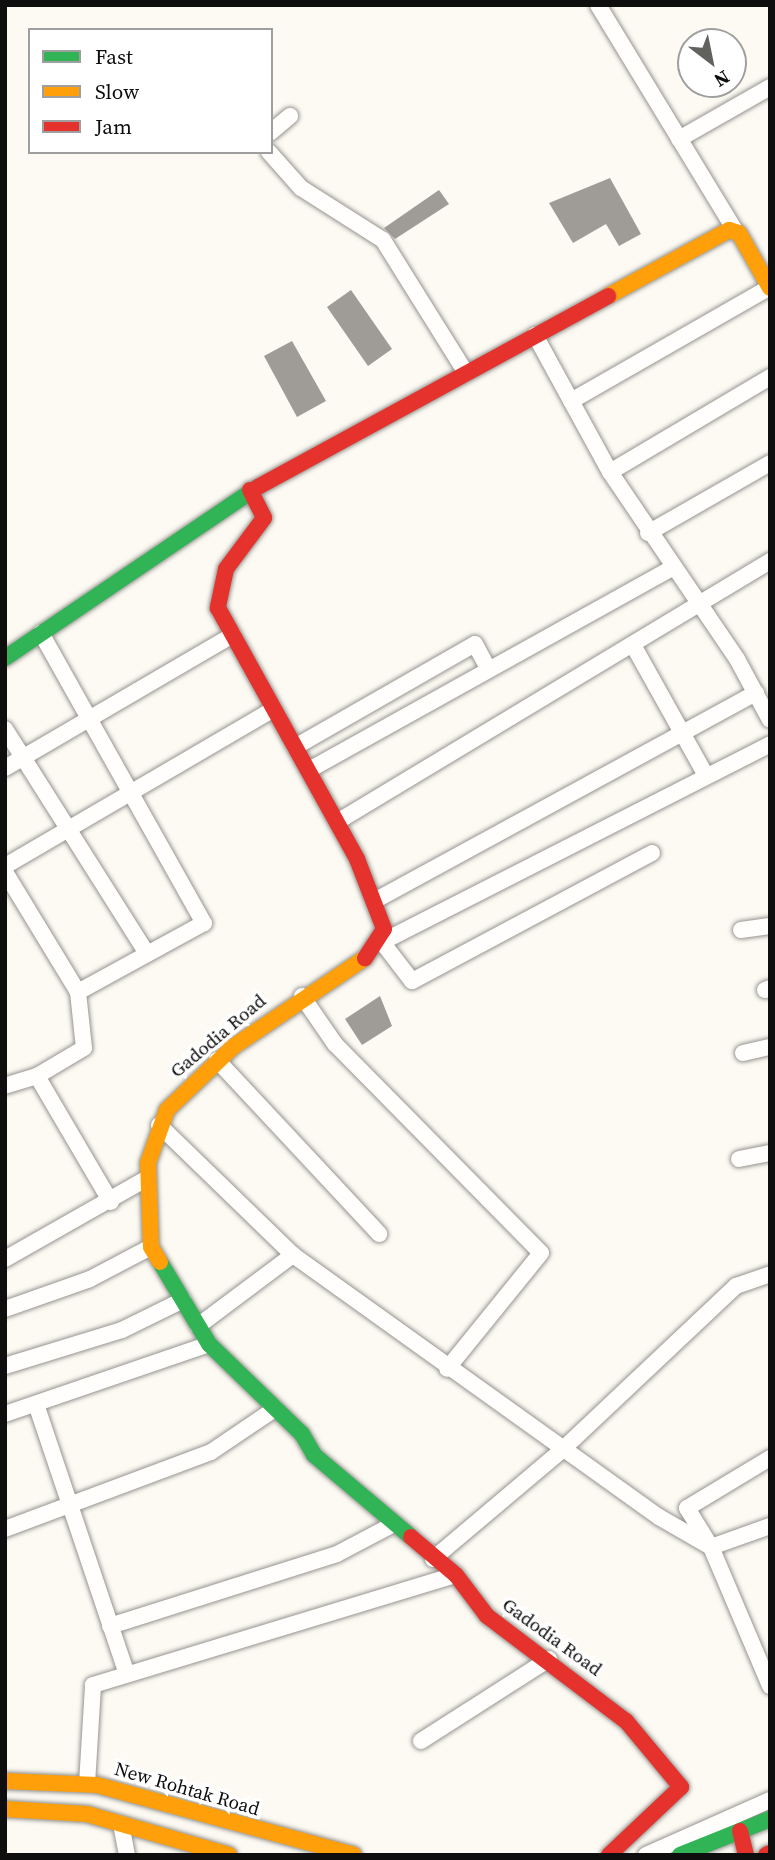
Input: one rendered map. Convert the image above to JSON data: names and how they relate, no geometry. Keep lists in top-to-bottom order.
{
  "streets": {
    "street": ["Gadodia Road", "New Rohtak Road"]
  },
  "legend": ["Fast", "Slow", "Jam"],
  "north": "bottom right"
}
